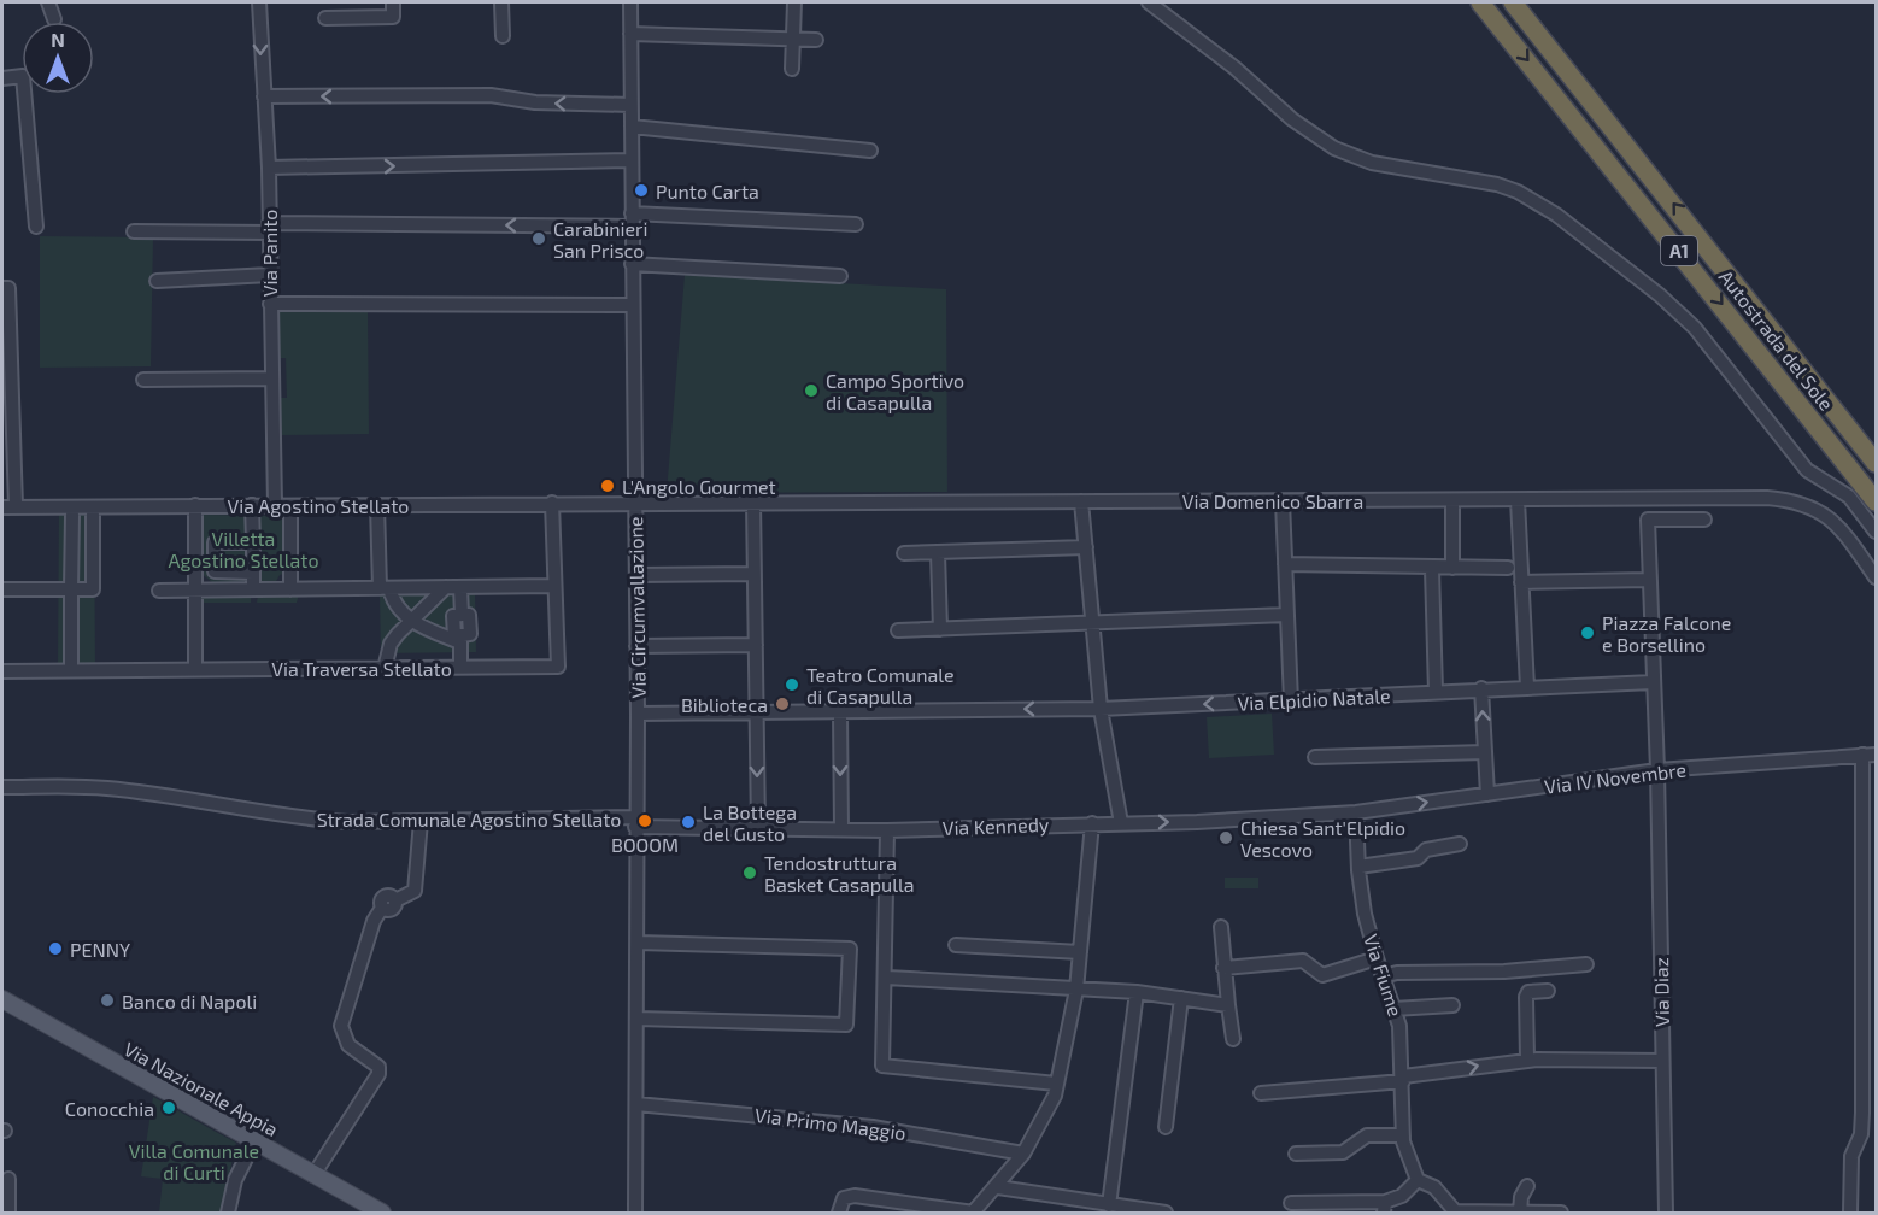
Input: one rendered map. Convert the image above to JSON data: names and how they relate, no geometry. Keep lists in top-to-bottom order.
{
  "streets": {
    "highway": ["A1", "Autostrada del Sole"],
    "main road": ["Via Nazionale Appia"],
    "street": [
      "Via Panito",
      "Via Domenico Sbarra",
      "Via Agostino Stellato",
      "Via Circumvallazione",
      "Via Traversa Stellato",
      "Via Elpidio Natale",
      "Via IV Novembre",
      "Strada Comunale Agostino Stellato",
      "Via Kennedy",
      "Via Fiume",
      "Via Diaz",
      "Via Primo Maggio"
    ]
  },
  "crossings": [
    ["Via Panito", "Via Agostino Stellato"],
    ["Via Domenico Sbarra", "Via Agostino Stellato"],
    ["Via Domenico Sbarra", "Via Circumvallazione"],
    ["Via Agostino Stellato", "Via Circumvallazione"],
    ["Via Agostino Stellato", "Via Traversa Stellato"],
    ["Via Circumvallazione", "Via Elpidio Natale"],
    ["Via Circumvallazione", "Strada Comunale Agostino Stellato"],
    ["Via Circumvallazione", "Via Kennedy"],
    ["Via Circumvallazione", "Via Primo Maggio"],
    ["Via IV Novembre", "Via Kennedy"],
    ["Via IV Novembre", "Via Fiume"],
    ["Via IV Novembre", "Via Diaz"],
    ["Strada Comunale Agostino Stellato", "Via Kennedy"],
    ["Via Kennedy", "Via Fiume"]
  ],
  "parks": ["Villetta Agostino Stellato", "Villa Comunale di Curti"],
  "places": [
    "Punto Carta",
    "Carabinieri San Prisco",
    "Campo Sportivo di Casapulla",
    "L'Angolo Gourmet",
    "Piazza Falcone e Borsellino",
    "Teatro Comunale di Casapulla",
    "Biblioteca",
    "BOOOM",
    "La Bottega del Gusto",
    "Chiesa Sant'Elpidio Vescovo",
    "Tendostruttura Basket Casapulla",
    "PENNY",
    "Banco di Napoli",
    "Conocchia"
  ],
  "north": "top"
}
